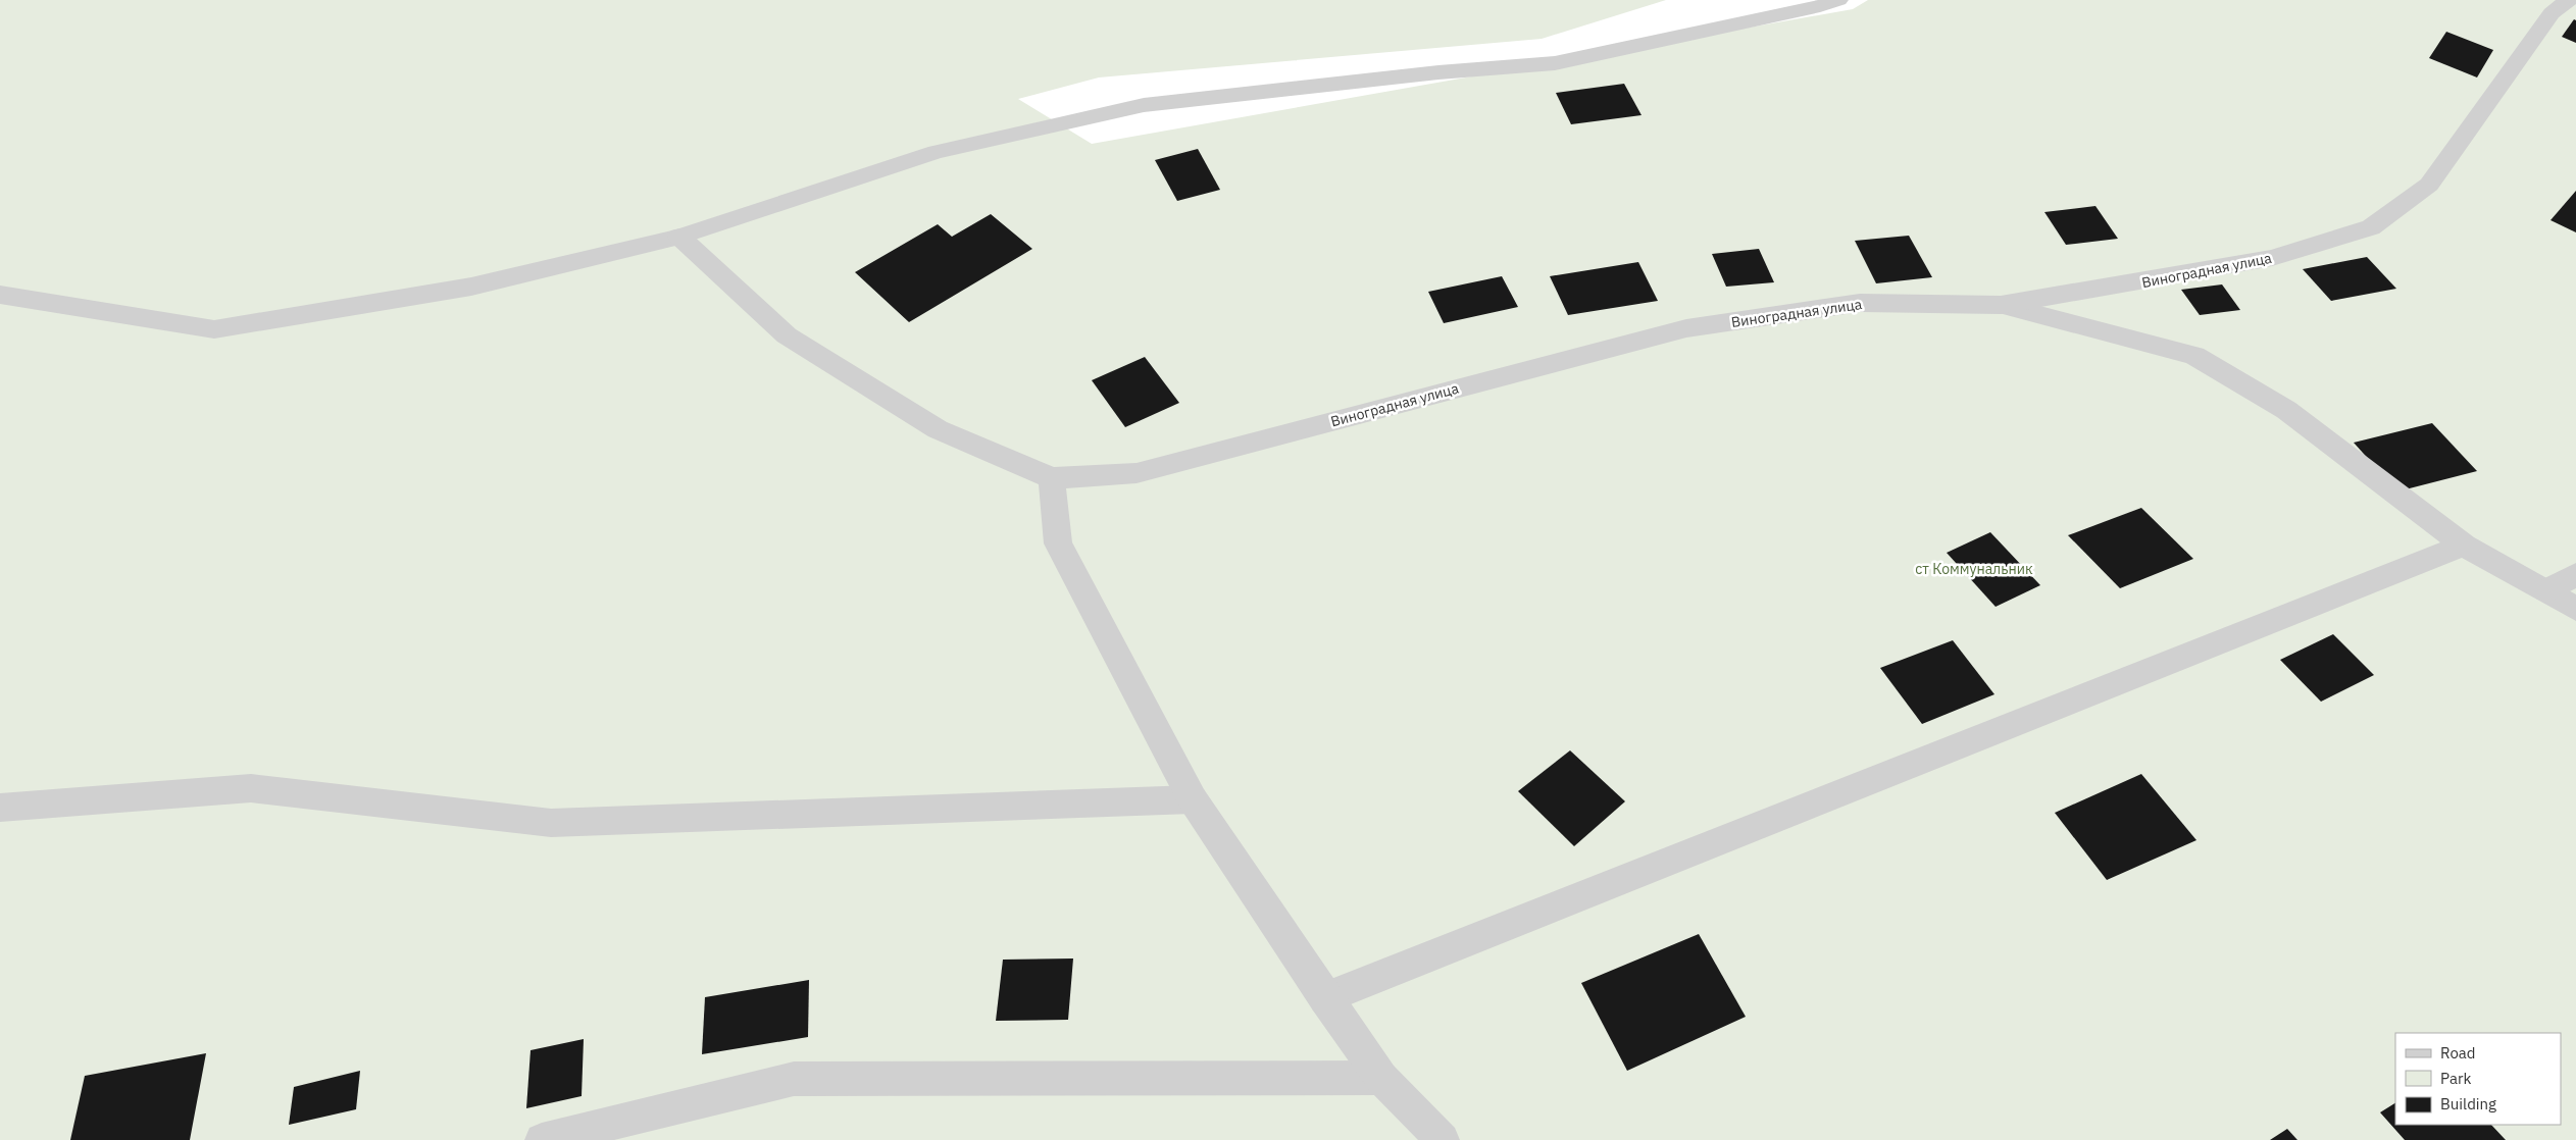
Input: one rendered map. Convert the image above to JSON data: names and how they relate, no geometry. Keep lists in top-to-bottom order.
{
  "streets": {
    "street": ["Виноградная улица"]
  },
  "parks": ["ст Коммунальник"],
  "legend": ["Road", "Park", "Building"]
}
